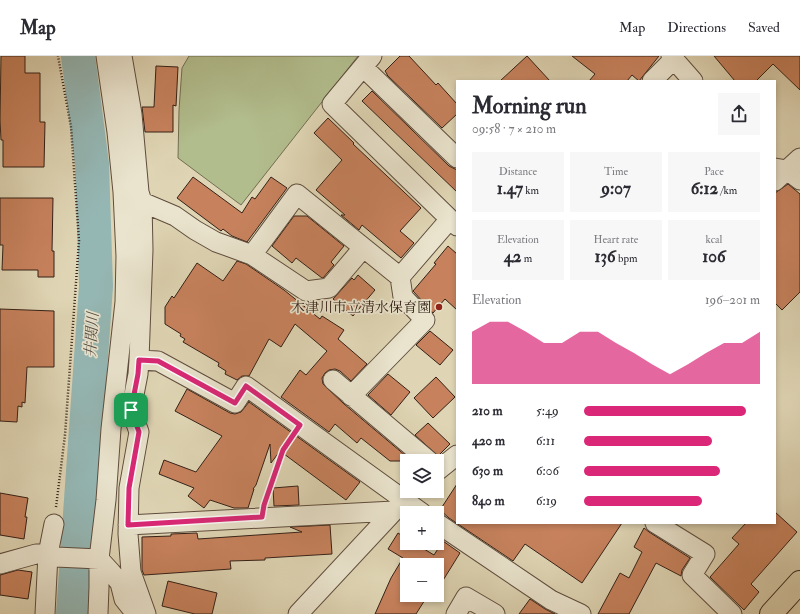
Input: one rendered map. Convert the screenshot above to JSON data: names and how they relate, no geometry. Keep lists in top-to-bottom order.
{
  "water": ["井関川"],
  "places": ["木津川市立清水保育園"],
  "page": {
    "header": "Map",
    "nav": ["Map", "Directions", "Saved"],
    "heading": ["Morning run", "09:58 · 7 × 210 m"],
    "stats": [
      ["Distance", "1.47 km"],
      ["Time", "9:07"],
      ["Pace", "6:12 /km"],
      ["Elevation", "42 m"],
      ["Heart rate", "136 bpm"],
      ["kcal", "106"]
    ],
    "chart": ["Elevation", "196–201 m"],
    "list": [
      {
        "name": "210 m",
        "note": "5:49"
      },
      {
        "name": "420 m",
        "note": "6:11"
      },
      {
        "name": "630 m",
        "note": "6:06"
      },
      {
        "name": "840 m",
        "note": "6:19"
      }
    ],
    "map_buttons": ["+", "−"]
  }
}
